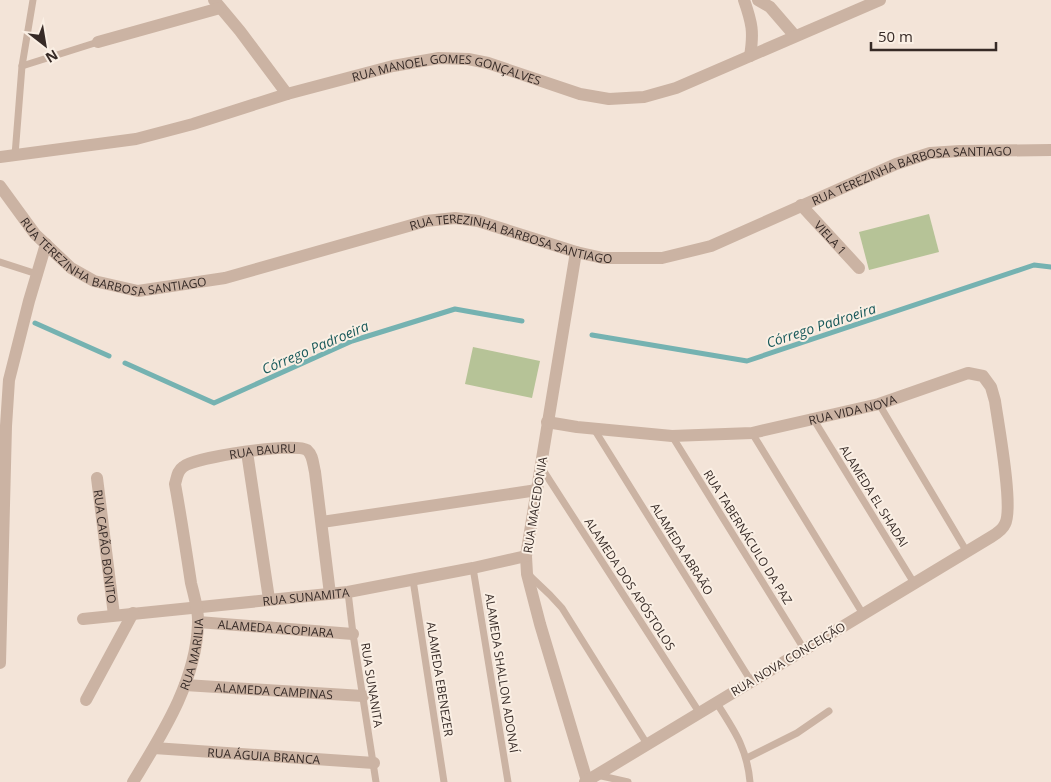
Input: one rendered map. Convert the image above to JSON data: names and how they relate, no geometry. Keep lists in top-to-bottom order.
{
  "streets": {
    "street": [
      "RUA MANOEL GOMES GONÇALVES",
      "RUA TEREZINHA BARBOSA SANTIAGO",
      "VIELA 1",
      "RUA VIDA NOVA",
      "RUA BAURU",
      "RUA MACEDONIA",
      "RUA CAPÃO BONITO",
      "RUA SUNAMITA",
      "ALAMEDA ACOPIARA",
      "RUA MARILIA",
      "RUA NOVA CONCEIÇÃO",
      "ALAMEDA CAMPINAS",
      "RUA ÁGUIA BRANCA"
    ],
    "lane": [
      "ALAMEDA EL SHADAI",
      "RUA TABERNÁCULO DA PAZ",
      "ALAMEDA ABRAÃO",
      "ALAMEDA DOS APÓSTOLOS",
      "ALAMEDA SHALLON ADONAÍ",
      "ALAMEDA EBENEZER",
      "RUA SUNANITA"
    ]
  },
  "crossings": [
    ["RUA TEREZINHA BARBOSA SANTIAGO", "VIELA 1"],
    ["RUA TEREZINHA BARBOSA SANTIAGO", "RUA MACEDONIA"],
    ["RUA VIDA NOVA", "ALAMEDA EL SHADAI"],
    ["RUA VIDA NOVA", "RUA MACEDONIA"],
    ["RUA VIDA NOVA", "RUA TABERNÁCULO DA PAZ"],
    ["RUA VIDA NOVA", "ALAMEDA ABRAÃO"],
    ["RUA VIDA NOVA", "RUA NOVA CONCEIÇÃO"],
    ["RUA BAURU", "RUA SUNAMITA"],
    ["RUA BAURU", "RUA MARILIA"],
    ["ALAMEDA EL SHADAI", "RUA NOVA CONCEIÇÃO"],
    ["RUA MACEDONIA", "ALAMEDA DOS APÓSTOLOS"],
    ["RUA MACEDONIA", "RUA SUNAMITA"],
    ["RUA MACEDONIA", "RUA NOVA CONCEIÇÃO"],
    ["RUA TABERNÁCULO DA PAZ", "RUA NOVA CONCEIÇÃO"],
    ["RUA CAPÃO BONITO", "RUA SUNAMITA"],
    ["ALAMEDA ABRAÃO", "RUA NOVA CONCEIÇÃO"],
    ["ALAMEDA DOS APÓSTOLOS", "RUA NOVA CONCEIÇÃO"],
    ["RUA SUNAMITA", "RUA MARILIA"],
    ["RUA SUNAMITA", "ALAMEDA SHALLON ADONAÍ"],
    ["RUA SUNAMITA", "ALAMEDA EBENEZER"],
    ["RUA SUNAMITA", "RUA SUNANITA"],
    ["ALAMEDA ACOPIARA", "RUA MARILIA"],
    ["ALAMEDA ACOPIARA", "RUA SUNANITA"],
    ["RUA MARILIA", "ALAMEDA CAMPINAS"],
    ["RUA MARILIA", "RUA ÁGUIA BRANCA"],
    ["RUA SUNANITA", "ALAMEDA CAMPINAS"],
    ["RUA SUNANITA", "RUA ÁGUIA BRANCA"]
  ],
  "water": ["Córrego Padroeira"],
  "scale_bar": "50 m",
  "north": "bottom right"
}
